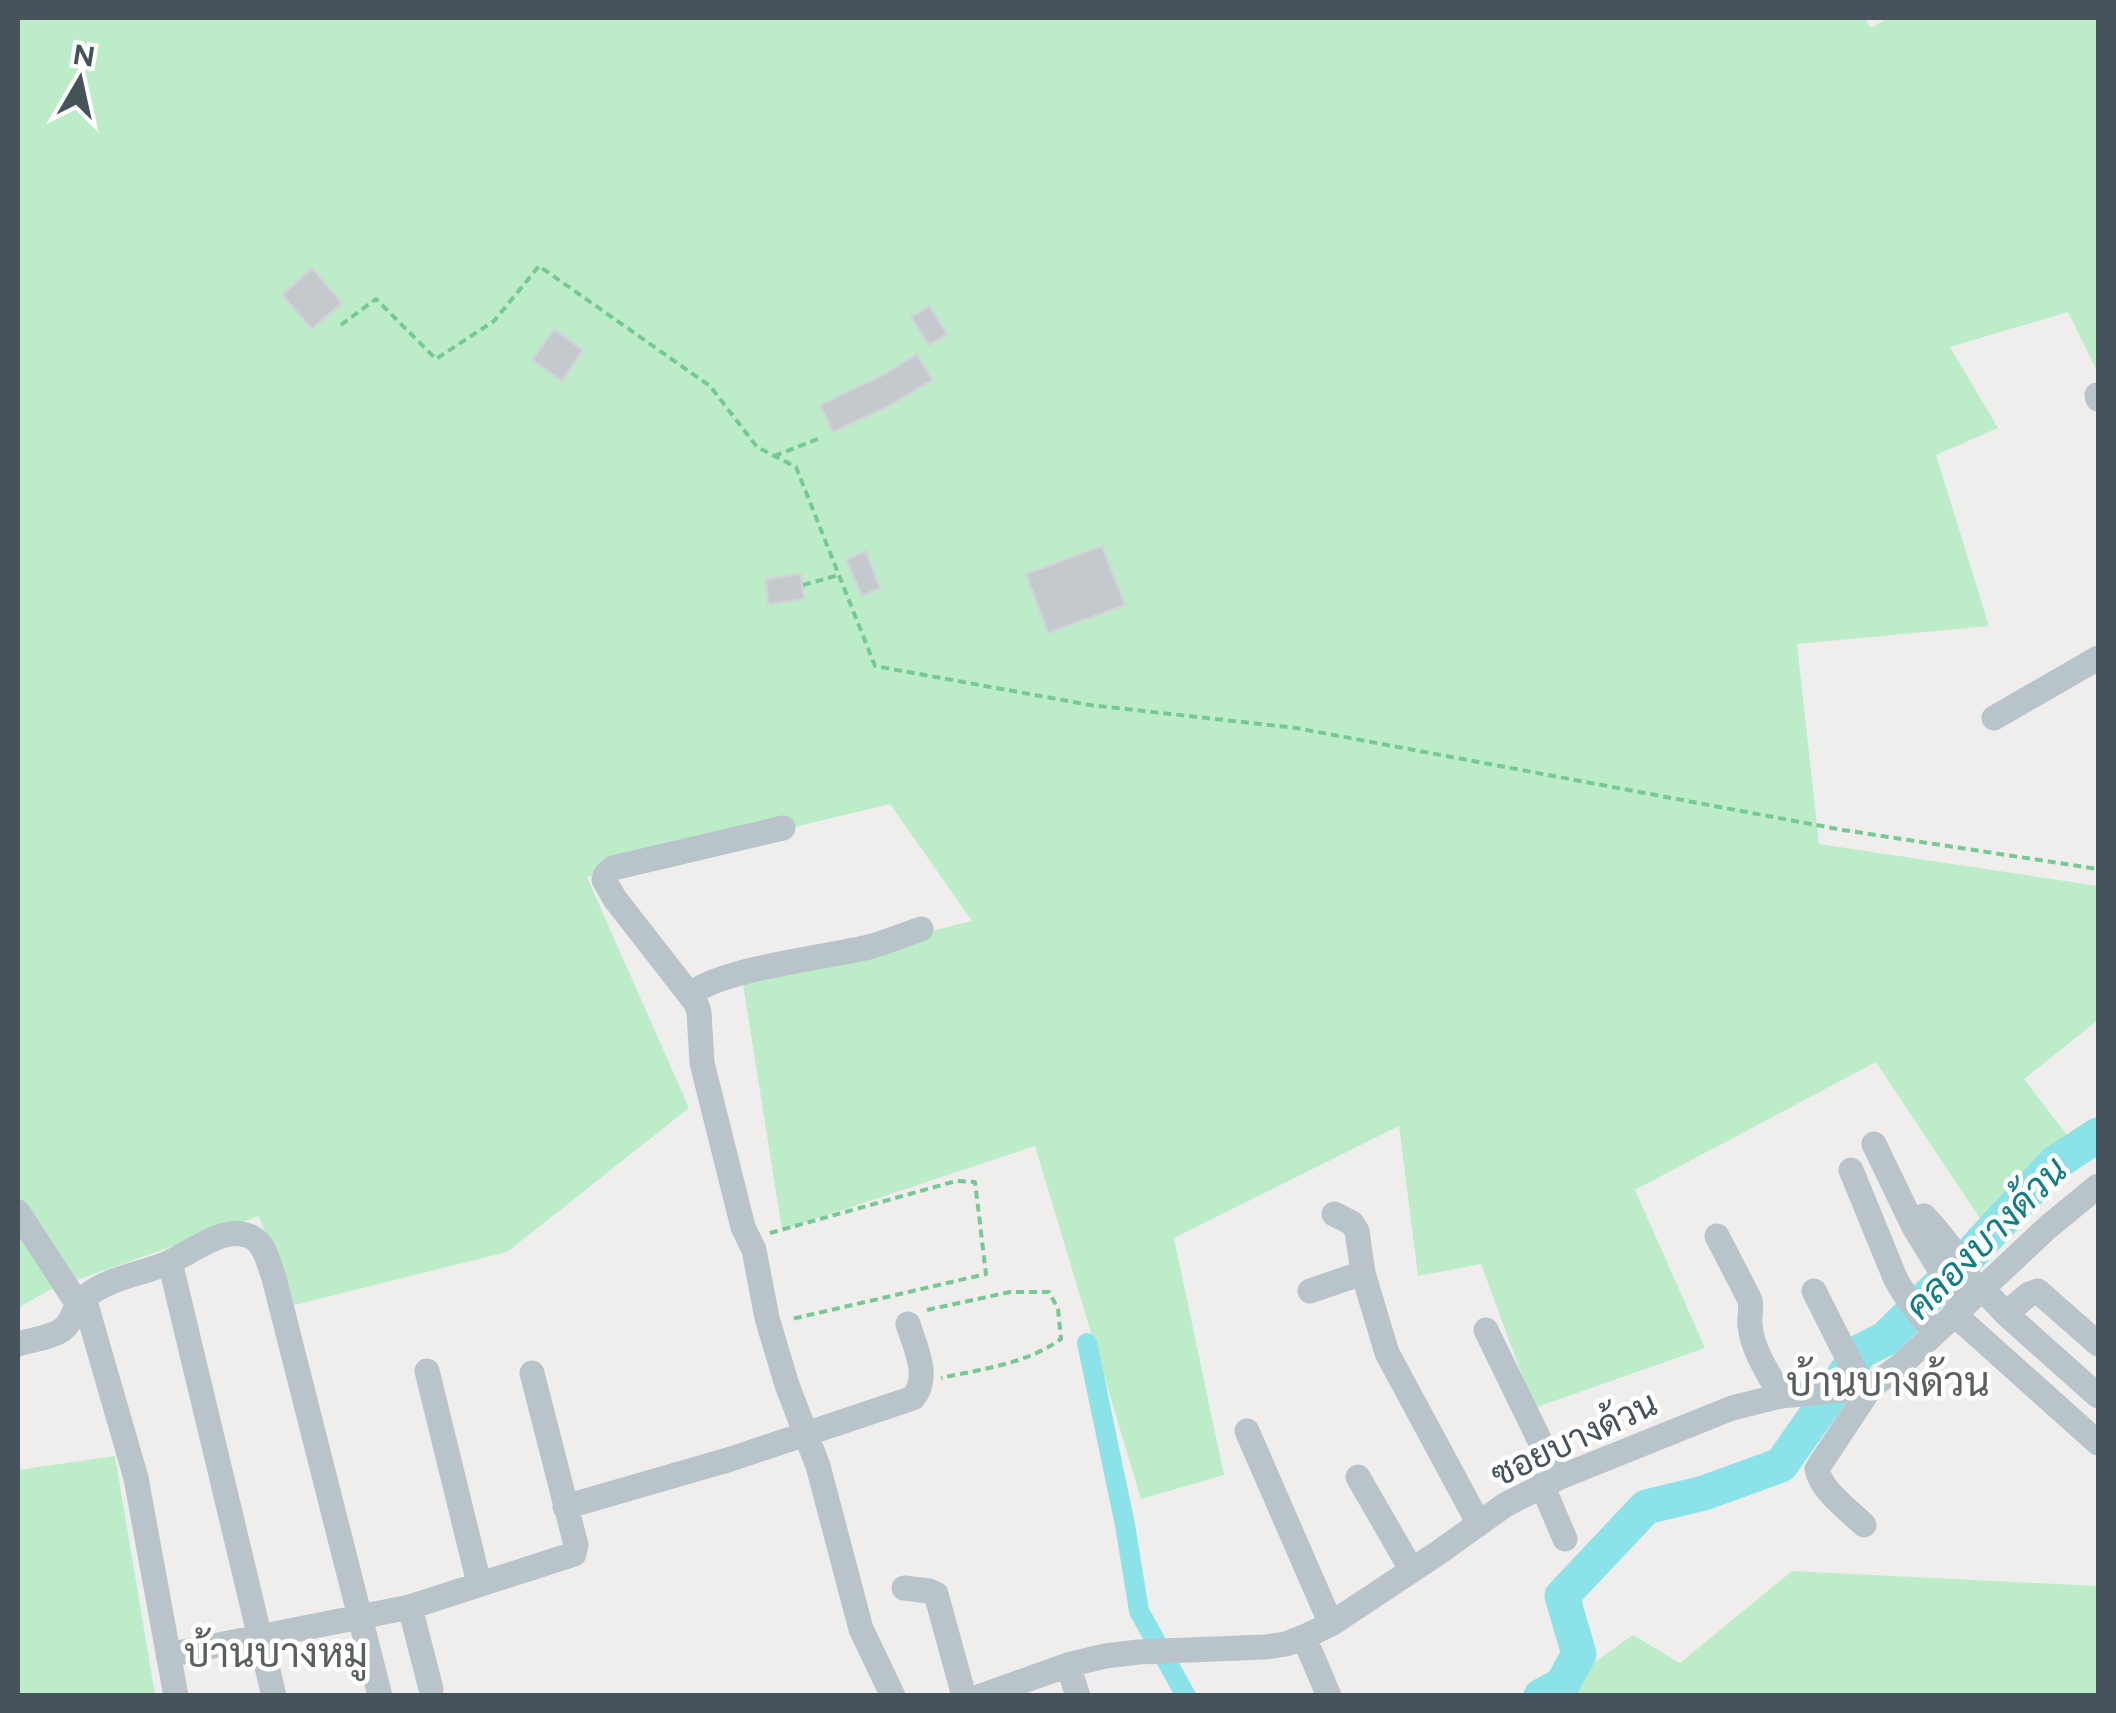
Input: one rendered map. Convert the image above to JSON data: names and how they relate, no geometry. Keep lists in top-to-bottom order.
{
  "streets": {
    "street": ["ซอยบางด้วน"]
  },
  "districts": ["บ้านบางด้วน", "บ้านบางหมู"],
  "water": ["คลองบางด้วน"],
  "north": "top"
}
